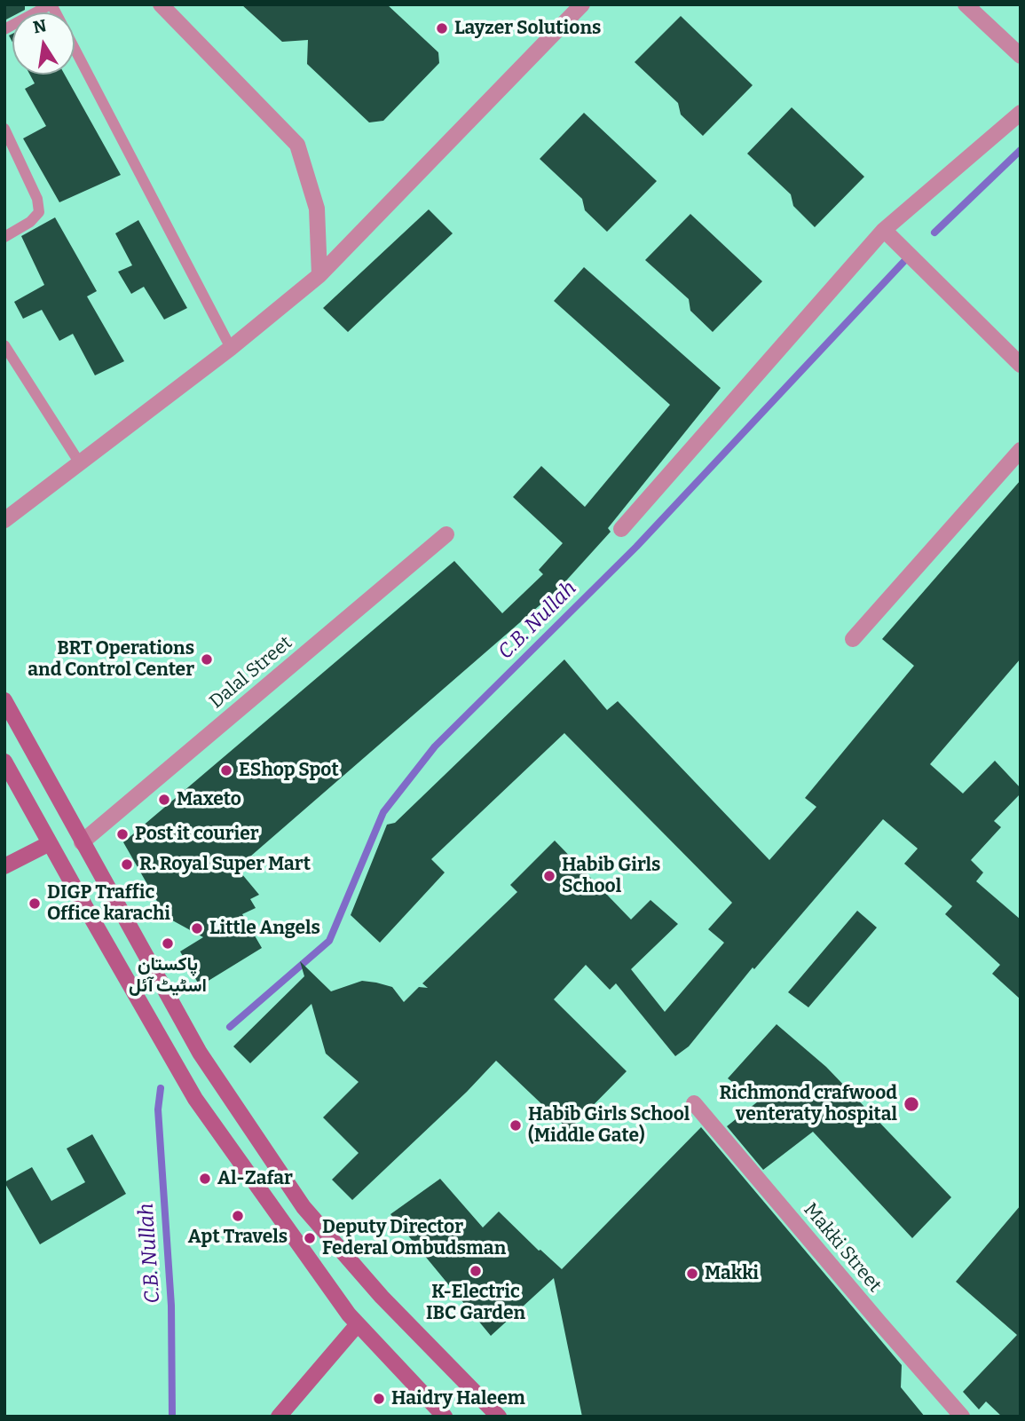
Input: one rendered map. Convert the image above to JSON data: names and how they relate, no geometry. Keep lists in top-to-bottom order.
{
  "streets": {
    "street": ["Dalal Street", "Makki Street"]
  },
  "water": ["C.B. Nullah"],
  "places": [
    "Layzer Solutions",
    "BRT Operations and Control Center",
    "EShop Spot",
    "Maxeto",
    "Post it courier",
    "R. Royal Super Mart",
    "Habib Girls School",
    "DIGP Traffic Office karachi",
    "Little Angels",
    "پاکستان اسٹیٹ آئل",
    "Richmond crafwood venteraty hospital",
    "Habib Girls School (Middle Gate)",
    "Al-Zafar",
    "Apt Travels",
    "Deputy Director Federal Ombudsman",
    "K-Electric IBC Garden",
    "Makki",
    "Haidry Haleem"
  ],
  "north": "top"
}
